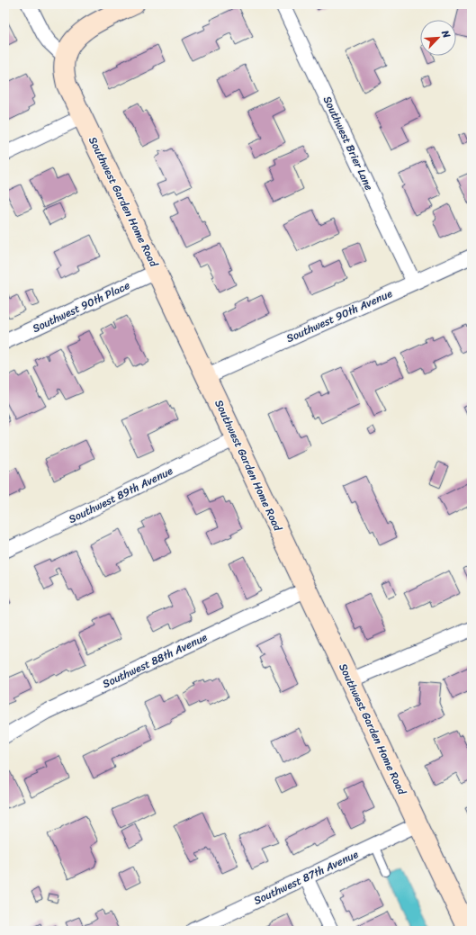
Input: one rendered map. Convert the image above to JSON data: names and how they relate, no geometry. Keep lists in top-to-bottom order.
{
  "streets": {
    "main road": ["Southwest Garden Home Road"],
    "street": [
      "Southwest Brier Lane",
      "Southwest 90th Place",
      "Southwest 90th Avenue",
      "Southwest 89th Avenue",
      "Southwest 88th Avenue",
      "Southwest 87th Avenue"
    ]
  },
  "crossings": [
    ["Southwest Brier Lane", "Southwest 90th Avenue"],
    ["Southwest Garden Home Road", "Southwest 90th Place"],
    ["Southwest Garden Home Road", "Southwest 90th Avenue"],
    ["Southwest Garden Home Road", "Southwest 89th Avenue"],
    ["Southwest Garden Home Road", "Southwest 88th Avenue"],
    ["Southwest Garden Home Road", "Southwest 87th Avenue"]
  ],
  "north": "top right"
}
